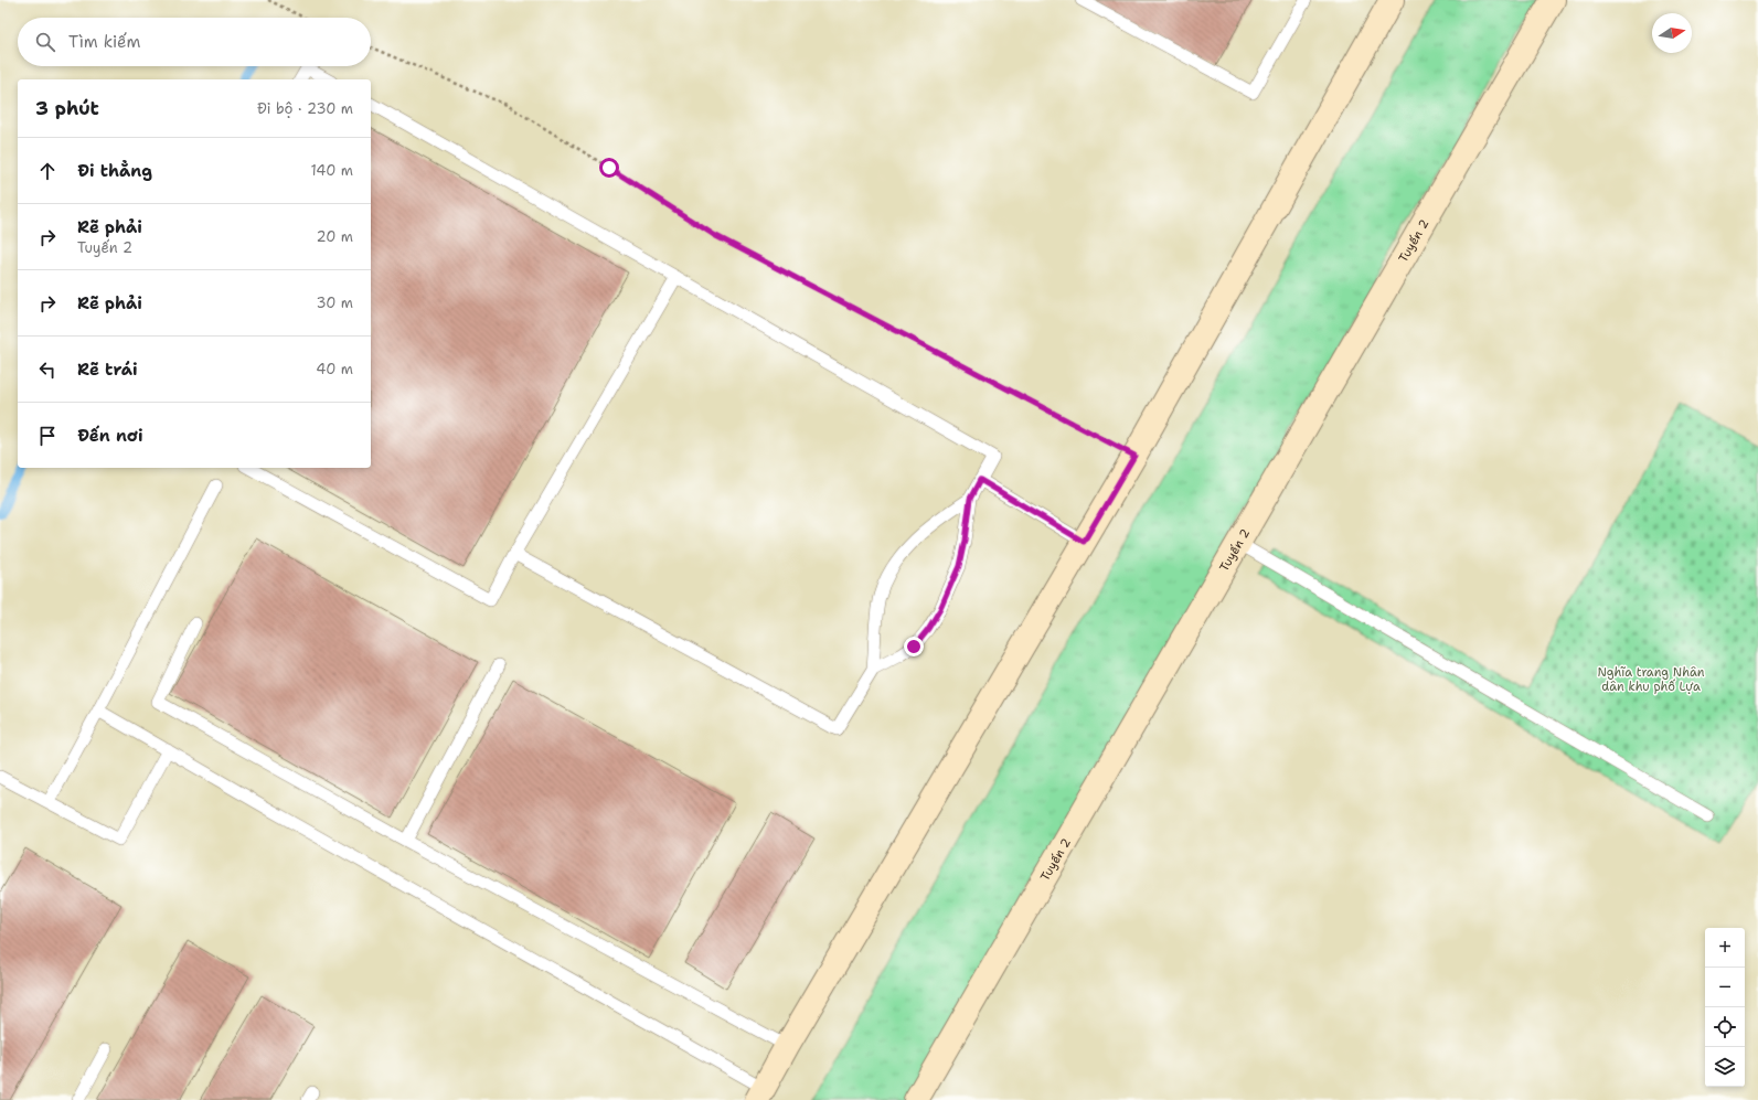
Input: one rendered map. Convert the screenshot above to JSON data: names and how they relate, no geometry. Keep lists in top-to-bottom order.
{
  "streets": {
    "main road": ["Tuyến 2"]
  },
  "parks": ["Nghĩa trang Nhân dân khu phố Lựa"],
  "north": "right",
  "page": {
    "search": "Tìm kiếm",
    "heading": ["3 phút", "Đi bộ · 230 m"],
    "list": [
      ["Đi thẳng", "140 m"],
      ["Rẽ phải", "Tuyến 2", "20 m"],
      ["Rẽ phải", "30 m"],
      ["Rẽ trái", "40 m"],
      "Đến nơi"
    ],
    "map_buttons": ["+", "−"]
  }
}
